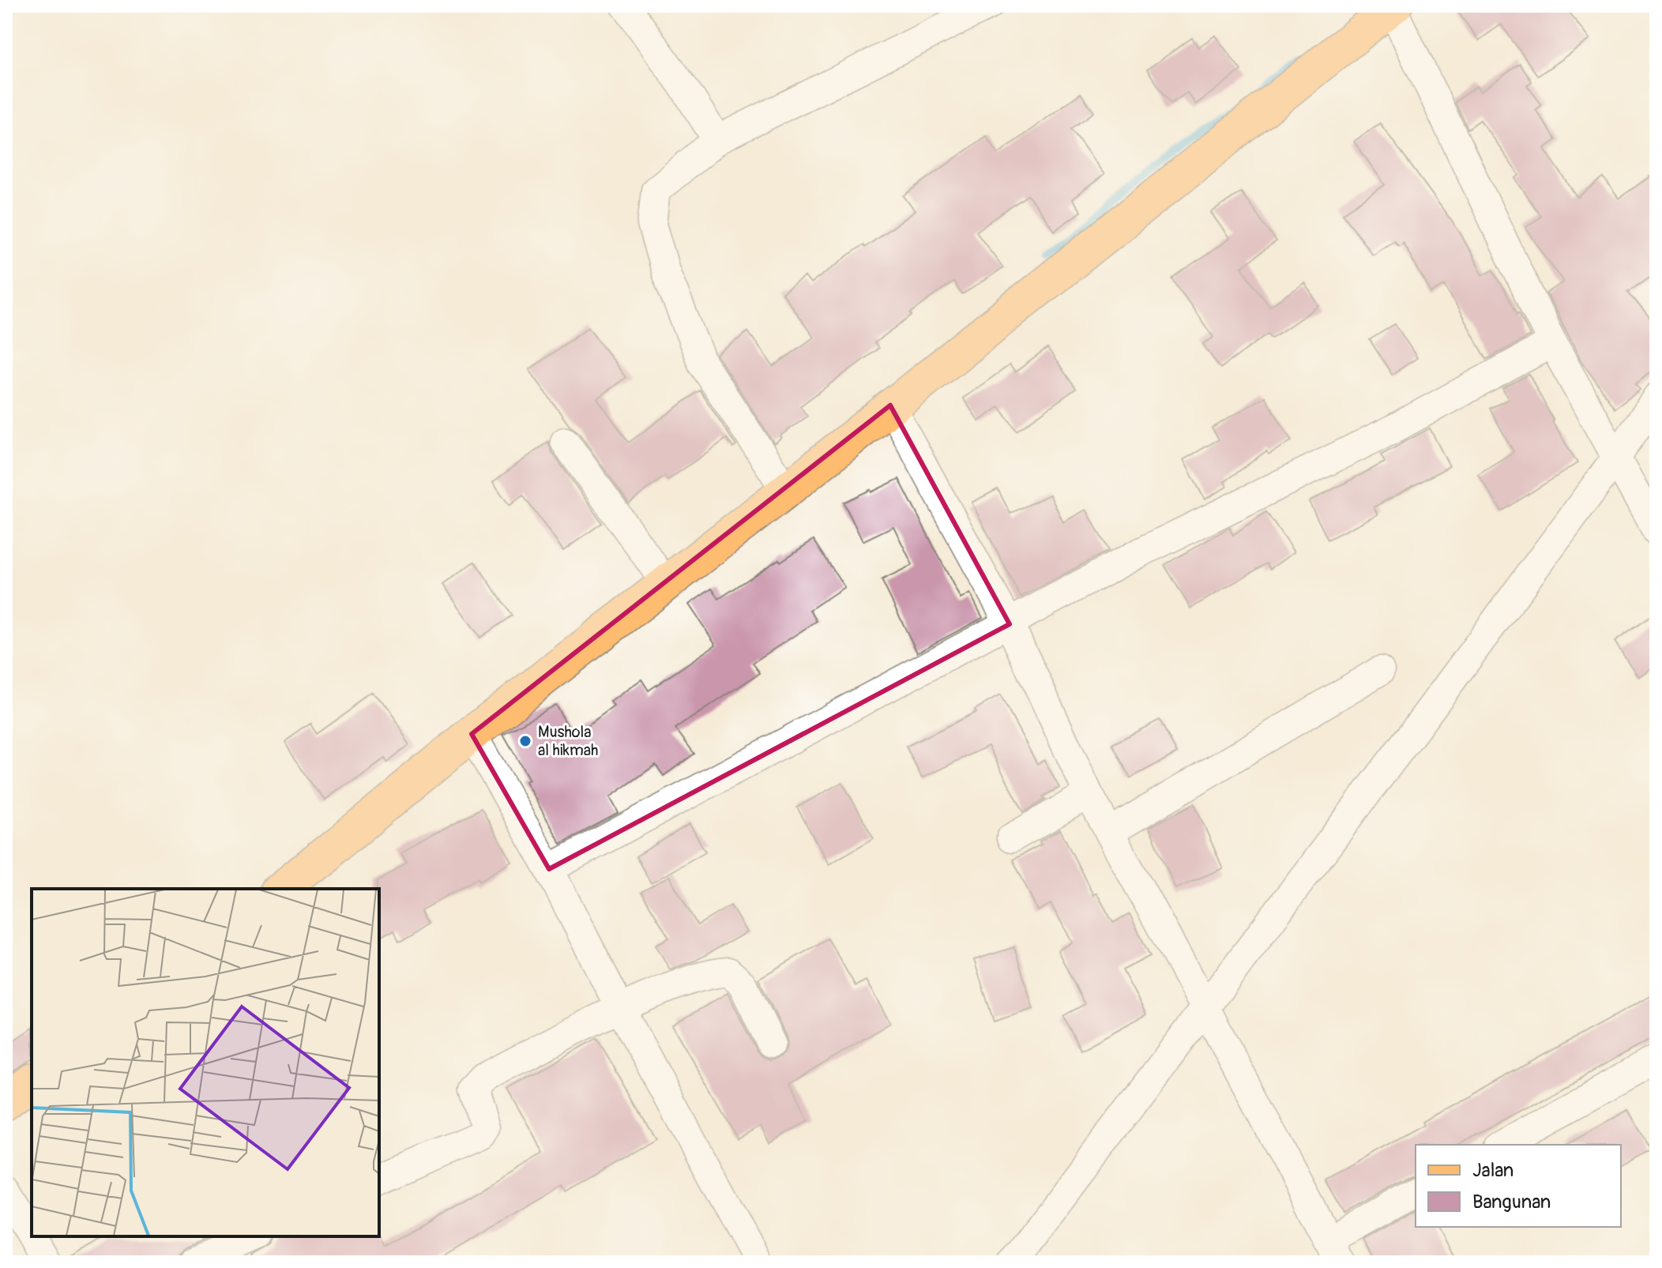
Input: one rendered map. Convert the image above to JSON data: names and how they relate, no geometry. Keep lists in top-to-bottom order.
{
  "places": ["Mushola al hikmah"],
  "legend": ["Jalan", "Bangunan"]
}
